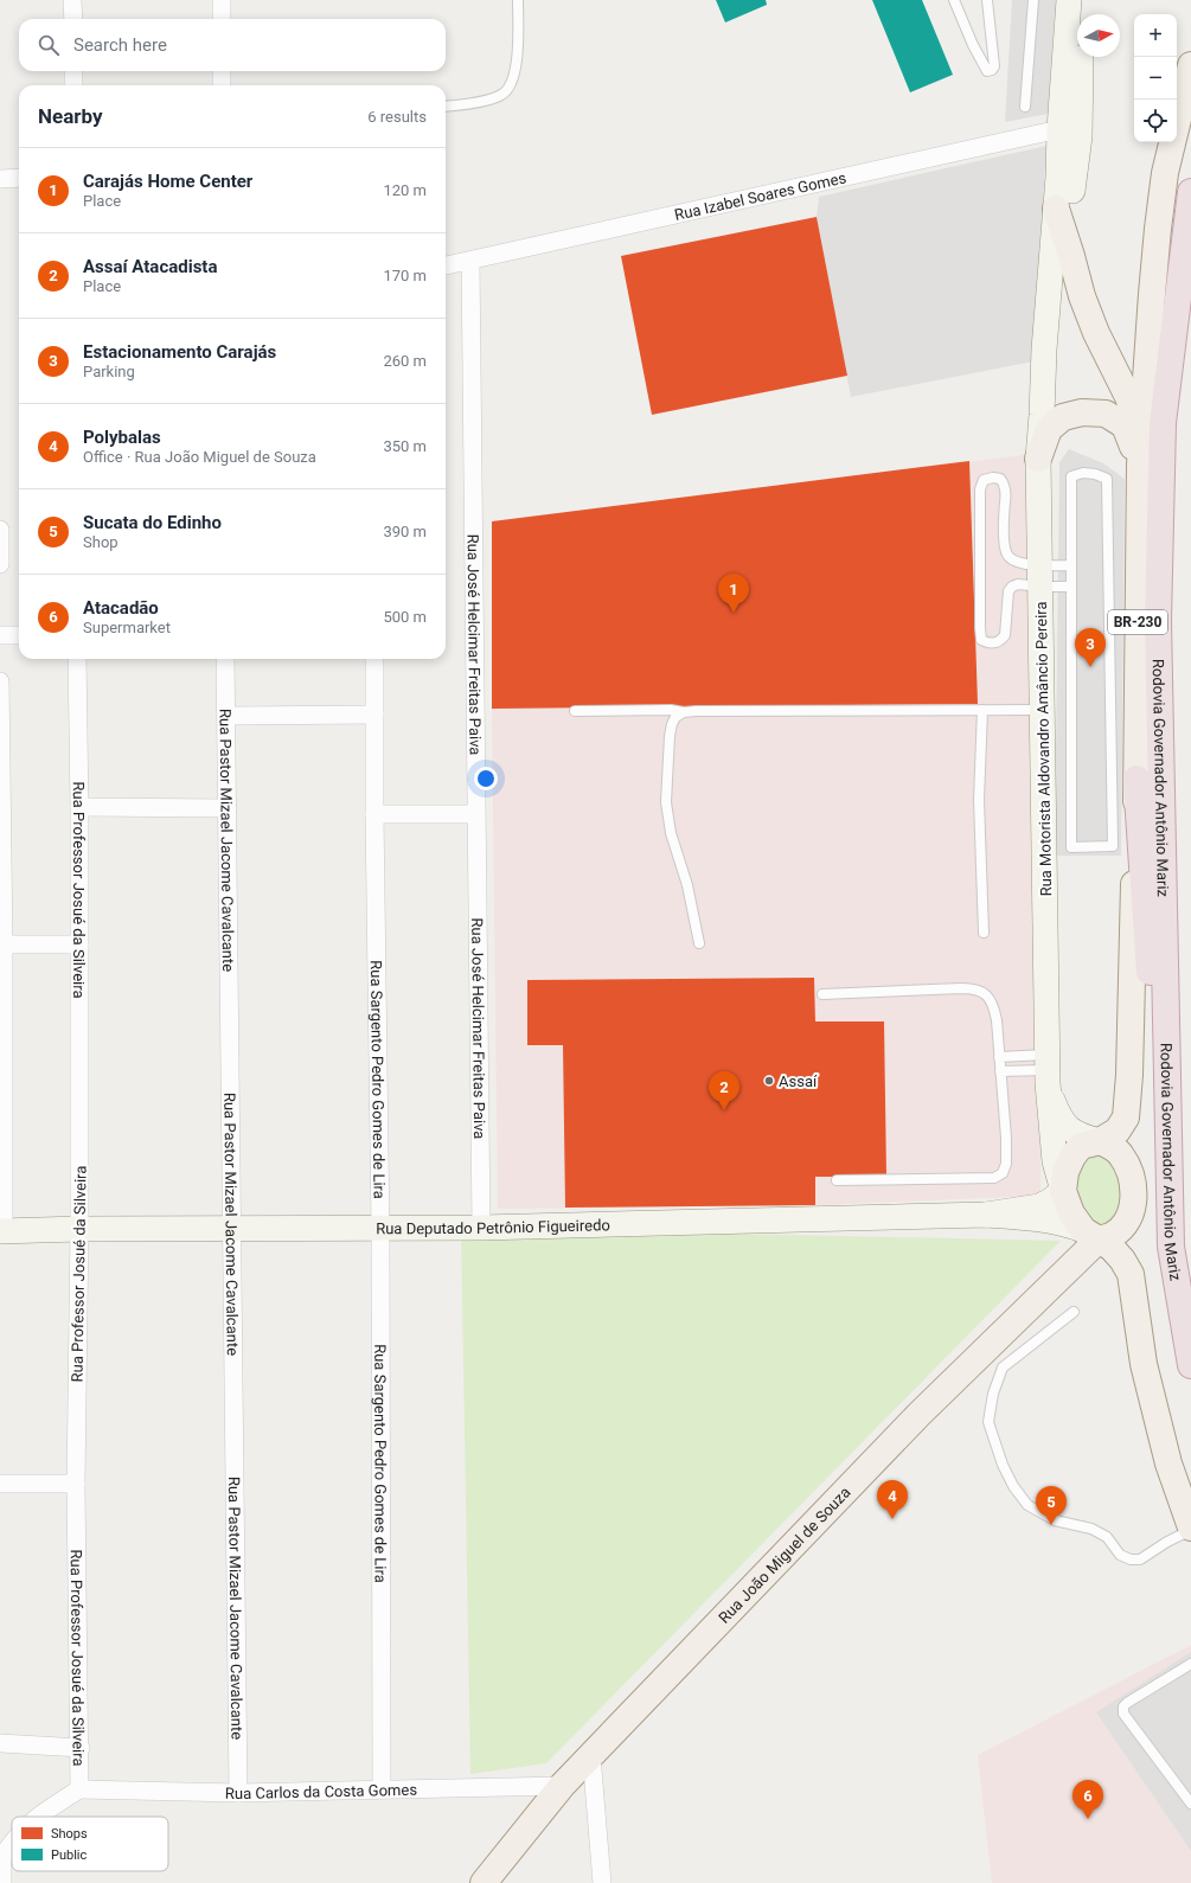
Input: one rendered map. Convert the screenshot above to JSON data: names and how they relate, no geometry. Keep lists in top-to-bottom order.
{
  "streets": {
    "highway": ["BR-230", "Rodovia Governador Antônio Mariz"],
    "main road": ["Rua Motorista Aldovandro Amâncio Pereira", "Rua Deputado Petrônio Figueiredo", "Rua João Miguel de Souza"],
    "street": [
      "Rua Izabel Soares Gomes",
      "Rua José Helcimar Freitas Paiva",
      "Rua Pastor Mizael Jacome Cavalcante",
      "Rua Professor Josué da Silveira",
      "Rua Sargento Pedro Gomes de Lira",
      "Rua Carlos da Costa Gomes"
    ]
  },
  "crossings": [
    ["Rua Izabel Soares Gomes", "Rua José Helcimar Freitas Paiva"],
    ["Rua Izabel Soares Gomes", "Rua Motorista Aldovandro Amâncio Pereira"],
    ["Rua José Helcimar Freitas Paiva", "Rua Deputado Petrônio Figueiredo"],
    ["Rua Motorista Aldovandro Amâncio Pereira", "Rua Deputado Petrônio Figueiredo"],
    ["Rua Motorista Aldovandro Amâncio Pereira", "Rua João Miguel de Souza"],
    ["Rua Pastor Mizael Jacome Cavalcante", "Rua Deputado Petrônio Figueiredo"],
    ["Rua Pastor Mizael Jacome Cavalcante", "Rua Carlos da Costa Gomes"],
    ["Rua Professor Josué da Silveira", "Rua Deputado Petrônio Figueiredo"],
    ["Rua Professor Josué da Silveira", "Rua Carlos da Costa Gomes"],
    ["Rua Sargento Pedro Gomes de Lira", "Rua Deputado Petrônio Figueiredo"],
    ["Rua Sargento Pedro Gomes de Lira", "Rua Carlos da Costa Gomes"],
    ["Rua Deputado Petrônio Figueiredo", "Rua João Miguel de Souza"],
    ["Rua João Miguel de Souza", "Rua Carlos da Costa Gomes"]
  ],
  "places": ["Assaí"],
  "legend": ["Shops", "Public"],
  "north": "right",
  "page": {
    "map_buttons": ["+", "−"],
    "search": "Search here",
    "heading": ["Nearby", "6 results"],
    "list": [
      {
        "mark": "1",
        "name": "Carajás Home Center",
        "note": "Place",
        "value": "120 m"
      },
      {
        "mark": "2",
        "name": "Assaí Atacadista",
        "note": "Place",
        "value": "170 m"
      },
      {
        "mark": "3",
        "name": "Estacionamento Carajás",
        "note": "Parking",
        "value": "260 m"
      },
      {
        "mark": "4",
        "name": "Polybalas",
        "note": "Office · Rua João Miguel de Souza",
        "value": "350 m"
      },
      {
        "mark": "5",
        "name": "Sucata do Edinho",
        "note": "Shop",
        "value": "390 m"
      },
      {
        "mark": "6",
        "name": "Atacadão",
        "note": "Supermarket",
        "value": "500 m"
      }
    ],
    "pins": [
      "1",
      "3",
      "2",
      "4",
      "5",
      "6"
    ]
  }
}
